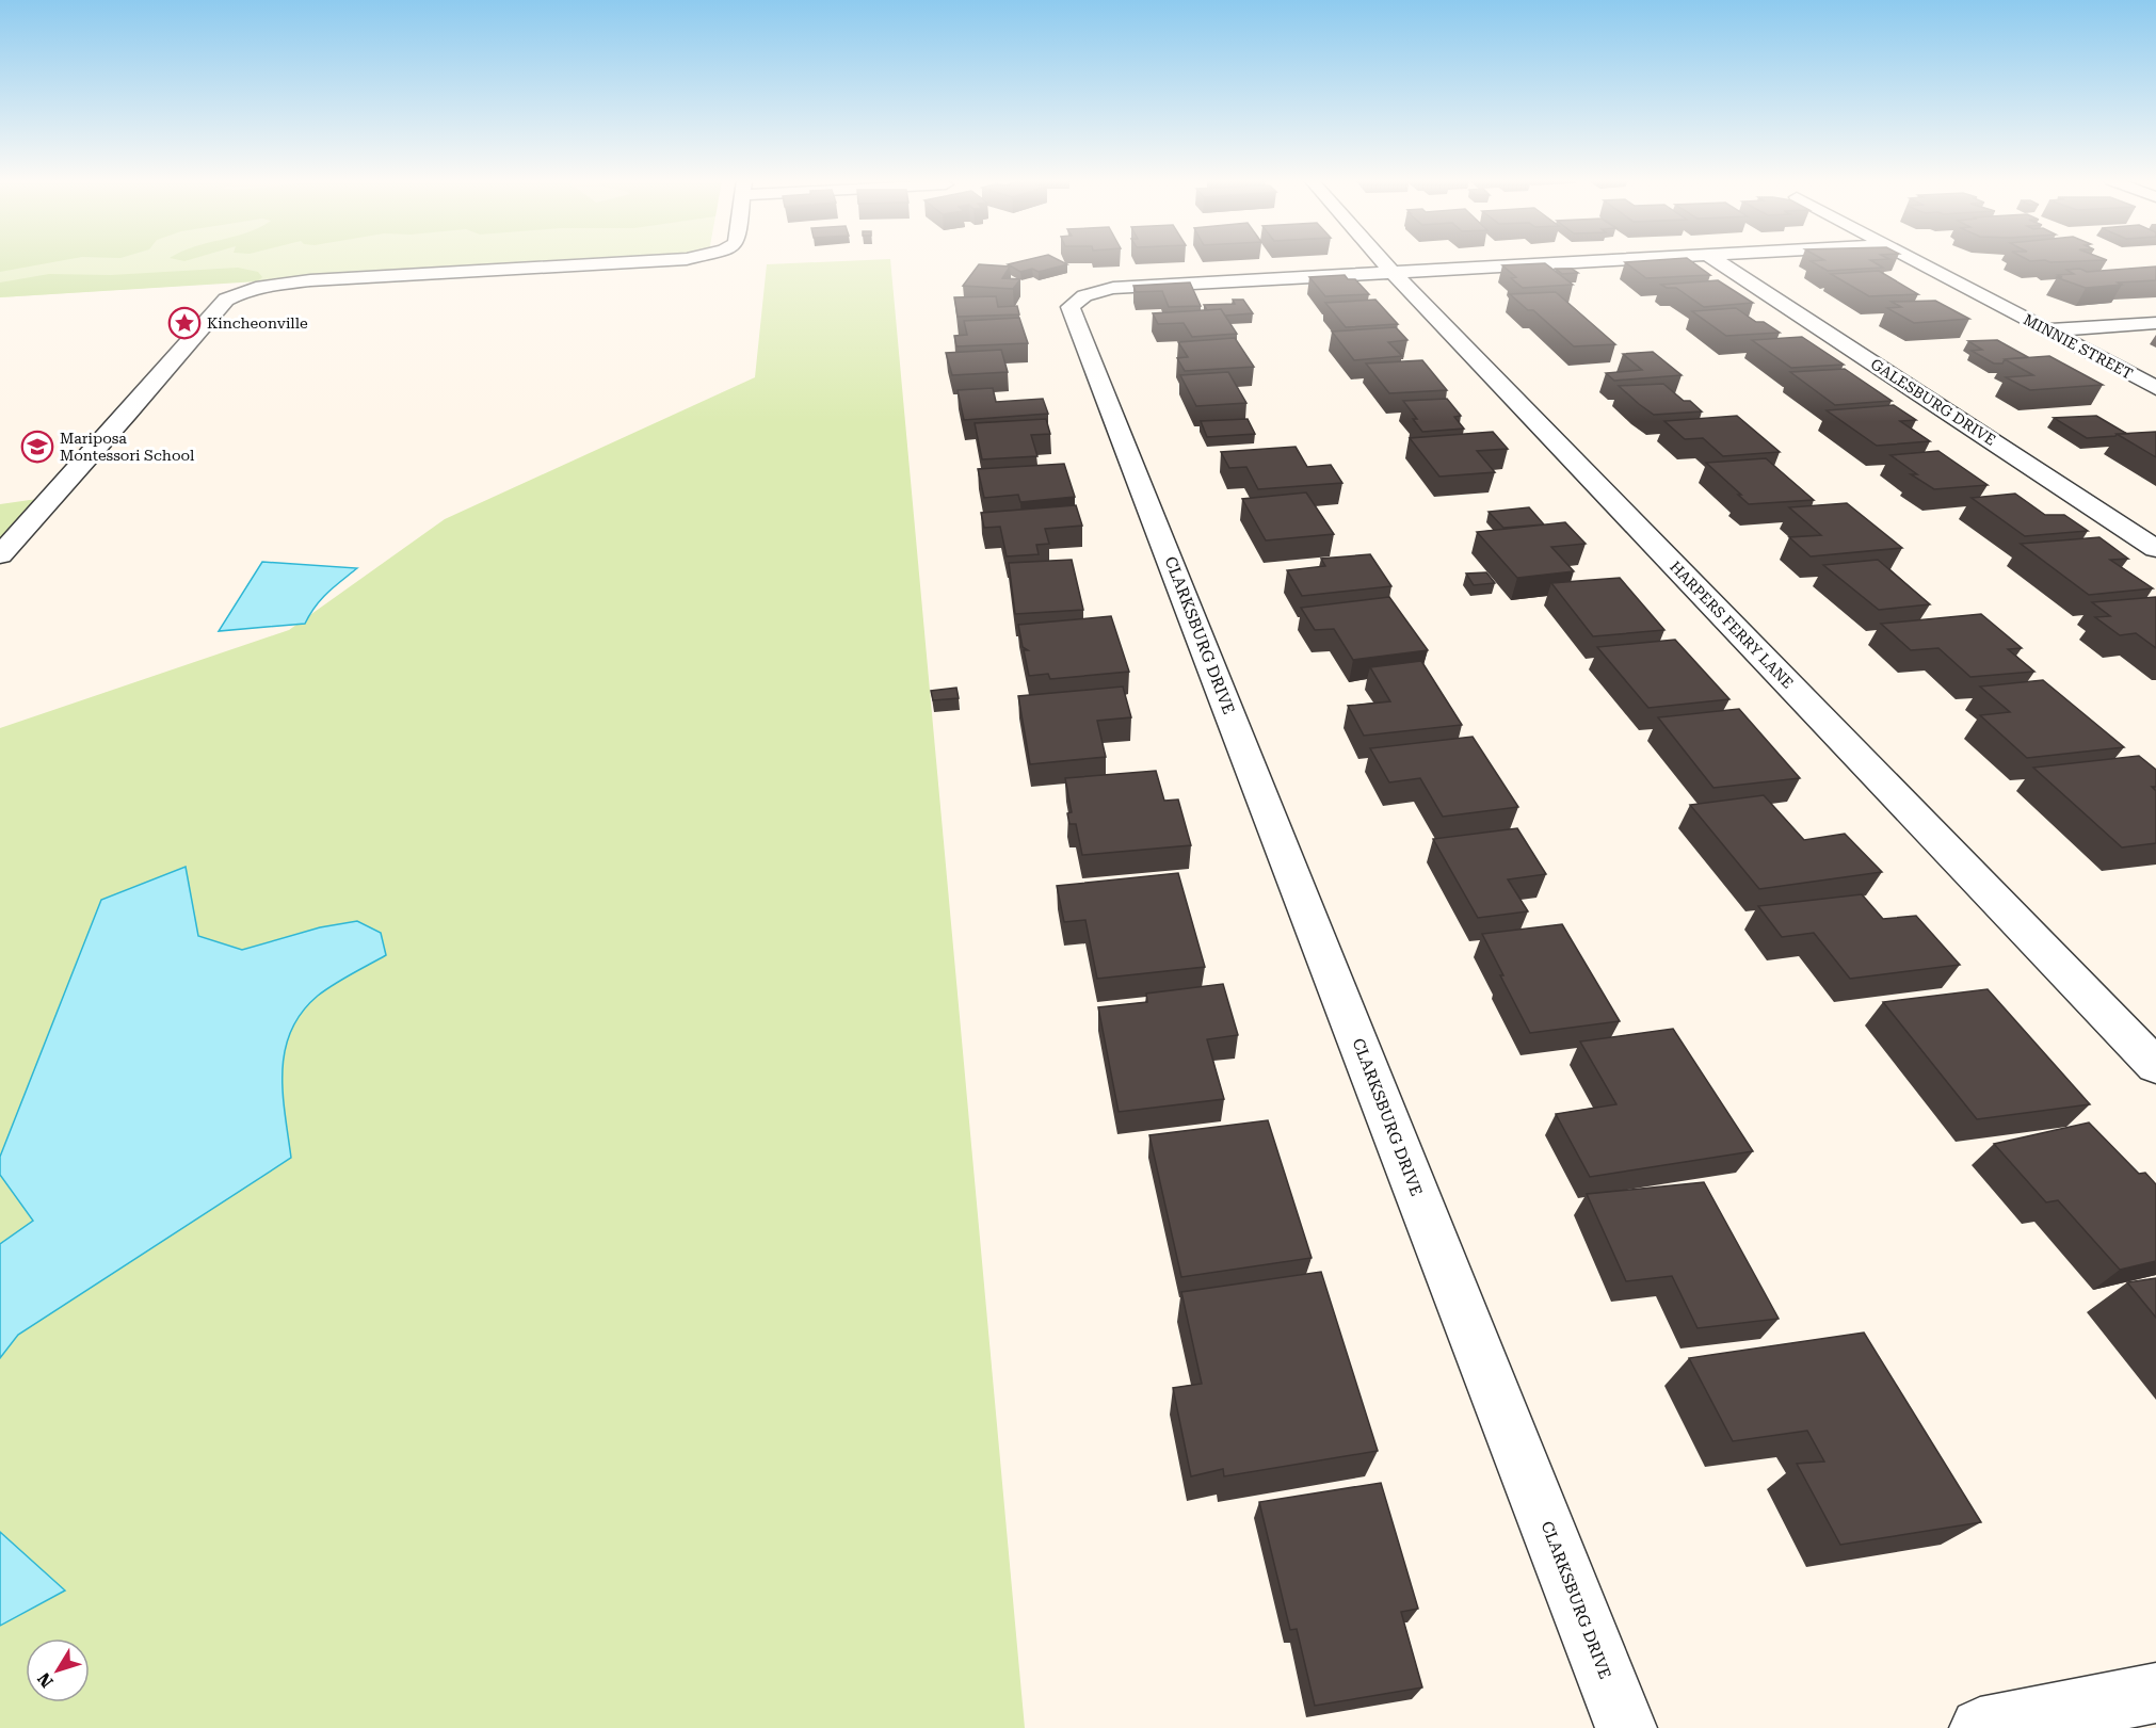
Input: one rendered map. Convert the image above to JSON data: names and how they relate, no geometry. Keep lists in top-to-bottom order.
{
  "streets": {
    "street": [
      "MINNIE STREET",
      "GALESBURG DRIVE",
      "HARPERS FERRY LANE",
      "CLARKSBURG DRIVE"
    ]
  },
  "crossings": [
    ["HARPERS FERRY LANE", "CLARKSBURG DRIVE"]
  ],
  "places": {
    "place": ["Kincheonville"],
    "school or university": ["Mariposa Montessori School"]
  },
  "north": "bottom left"
}
